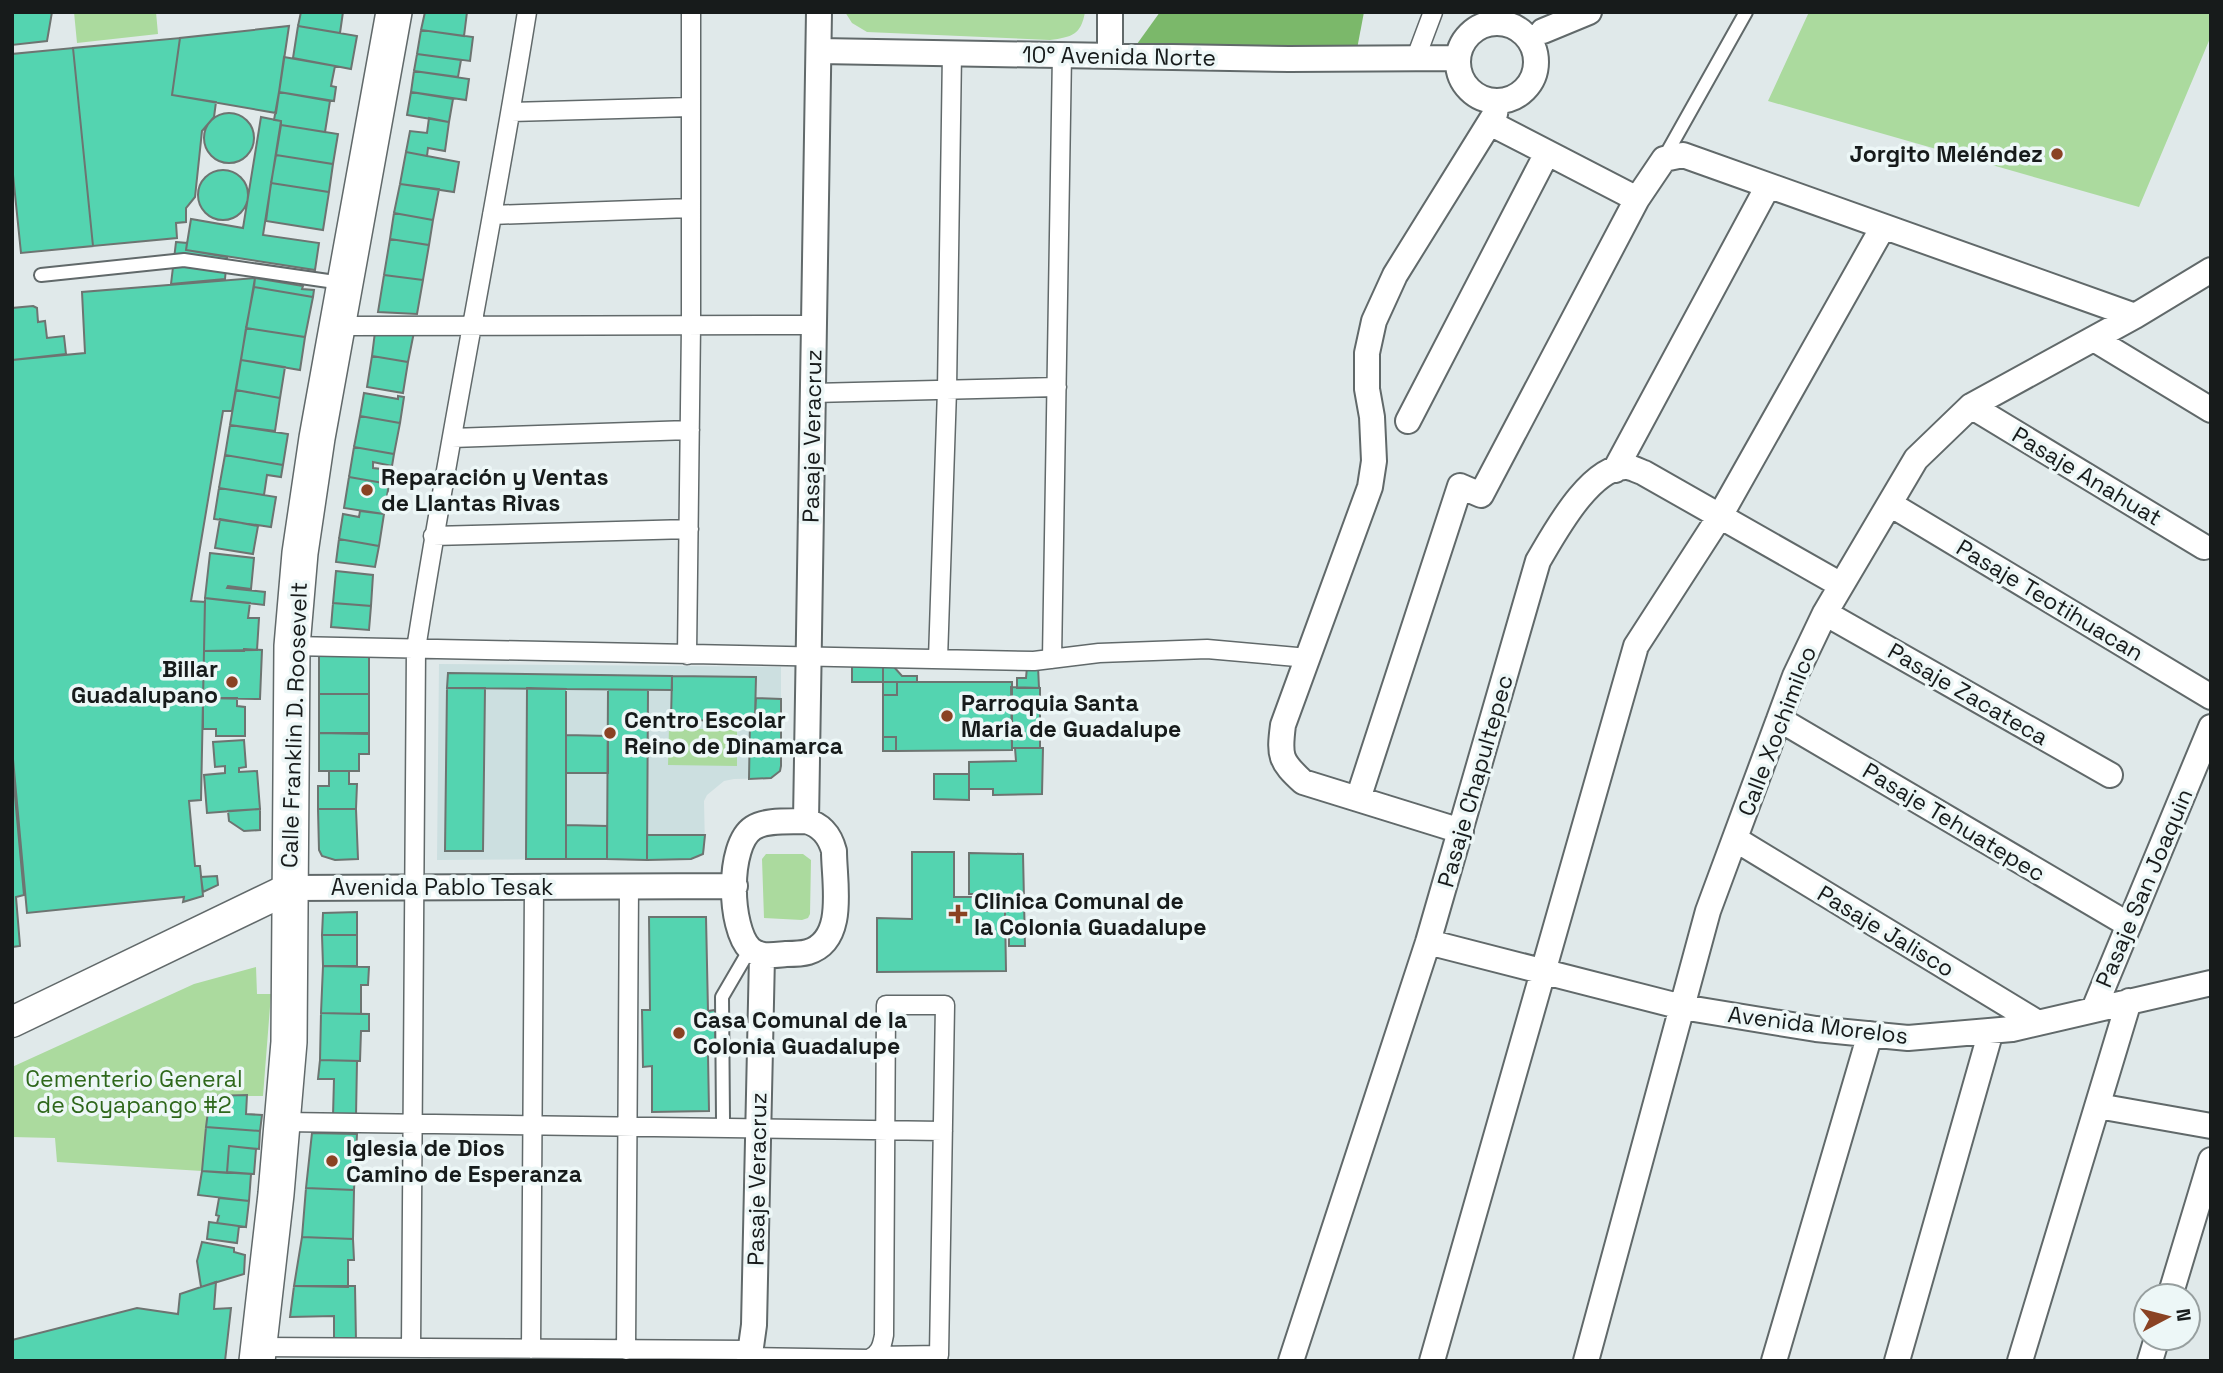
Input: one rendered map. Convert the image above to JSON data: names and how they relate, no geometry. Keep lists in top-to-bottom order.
{
  "streets": {
    "main road": ["Calle Franklin D. Roosevelt"],
    "street": [
      "10° Avenida Norte",
      "Pasaje Veracruz",
      "Pasaje Anahuat",
      "Pasaje Teotihuacan",
      "Pasaje Zacateca",
      "Calle Xochimilco",
      "Pasaje Chapultepec",
      "Pasaje Tehuatepec",
      "Avenida Pablo Tesak",
      "Pasaje San Joaquin",
      "Pasaje Jalisco",
      "Avenida Morelos"
    ]
  },
  "crossings": [
    ["10° Avenida Norte", "Pasaje Veracruz"],
    ["Pasaje Veracruz", "Avenida Pablo Tesak"],
    ["Pasaje Anahuat", "Calle Xochimilco"],
    ["Pasaje Teotihuacan", "Calle Xochimilco"],
    ["Pasaje Zacateca", "Calle Xochimilco"],
    ["Calle Franklin D. Roosevelt", "Avenida Pablo Tesak"],
    ["Calle Xochimilco", "Pasaje Tehuatepec"],
    ["Calle Xochimilco", "Pasaje Jalisco"],
    ["Calle Xochimilco", "Avenida Morelos"],
    ["Pasaje Chapultepec", "Avenida Morelos"],
    ["Pasaje Tehuatepec", "Pasaje San Joaquin"],
    ["Pasaje San Joaquin", "Avenida Morelos"],
    ["Pasaje Jalisco", "Avenida Morelos"]
  ],
  "parks": ["Cementerio General de Soyapango #2"],
  "places": {
    "other": [
      "Jorgito Meléndez",
      "Reparación y Ventas de Llantas Rivas",
      "Billar Guadalupano",
      "Parroquia Santa Maria de Guadalupe",
      "Centro Escolar Reino de Dinamarca",
      "Casa Comunal de la Colonia Guadalupe",
      "Iglesia de Dios Camino de Esperanza"
    ],
    "health": ["Clinica Comunal de la Colonia Guadalupe"]
  },
  "north": "right"
}
